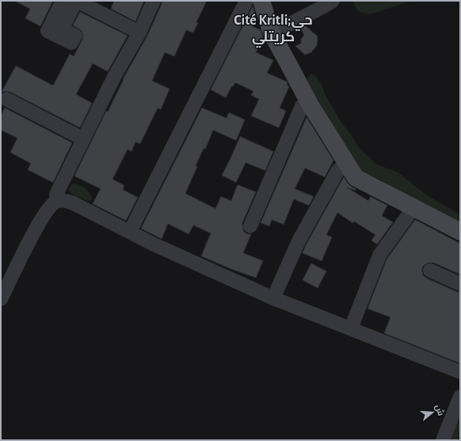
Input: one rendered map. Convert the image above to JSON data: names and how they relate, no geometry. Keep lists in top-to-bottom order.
{
  "districts": ["Cité Kritli;حي كريتلي"],
  "north": "right"
}
